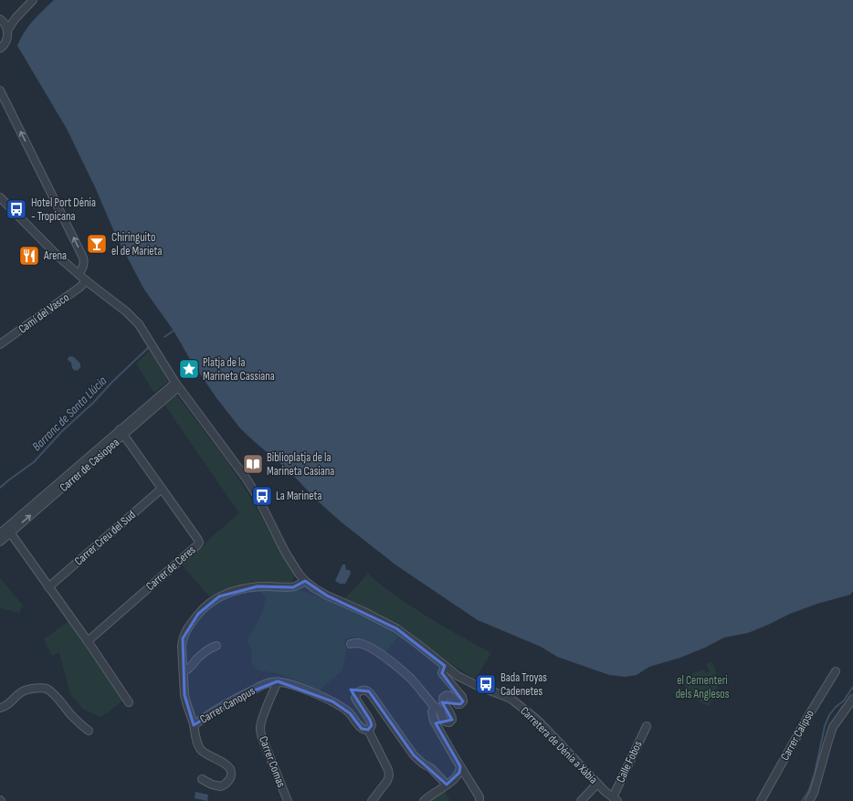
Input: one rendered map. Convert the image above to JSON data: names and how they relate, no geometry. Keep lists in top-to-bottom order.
{
  "streets": {
    "street": [
      "Camí del Vasco",
      "Carrer de Casiopea",
      "Carrer Creu del Sud",
      "Carrer de Ceres",
      "Carrer Canopus",
      "Carrer Calipso",
      "Carretera de Dénia a Xàbia",
      "Carrer Comas",
      "Calle Fobos"
    ]
  },
  "crossings": [
    ["Camí del Vasco", "Carretera de Dénia a Xàbia"],
    ["Carrer de Casiopea", "Carrer de Ceres"],
    ["Carrer de Casiopea", "Carretera de Dénia a Xàbia"],
    ["Carrer Creu del Sud", "Carrer de Ceres"],
    ["Carrer Canopus", "Carretera de Dénia a Xàbia"],
    ["Carrer Canopus", "Carrer Comas"],
    ["Carretera de Dénia a Xàbia", "Calle Fobos"]
  ],
  "water": ["Barranc de Santa Llúcia"],
  "parks": ["el Cementeri dels Anglesos"],
  "places": {
    "bus stop": ["Hotel Port Dénia - Tropicana", "La Marineta", "Bada Troyas Cadenetes"],
    "bar": ["Chiringuito el de Marieta"],
    "restaurant": ["Arena"],
    "place": ["Platja de la Marineta Cassiana"],
    "library": ["Biblioplatja de la Marineta Casiana"]
  }
}
